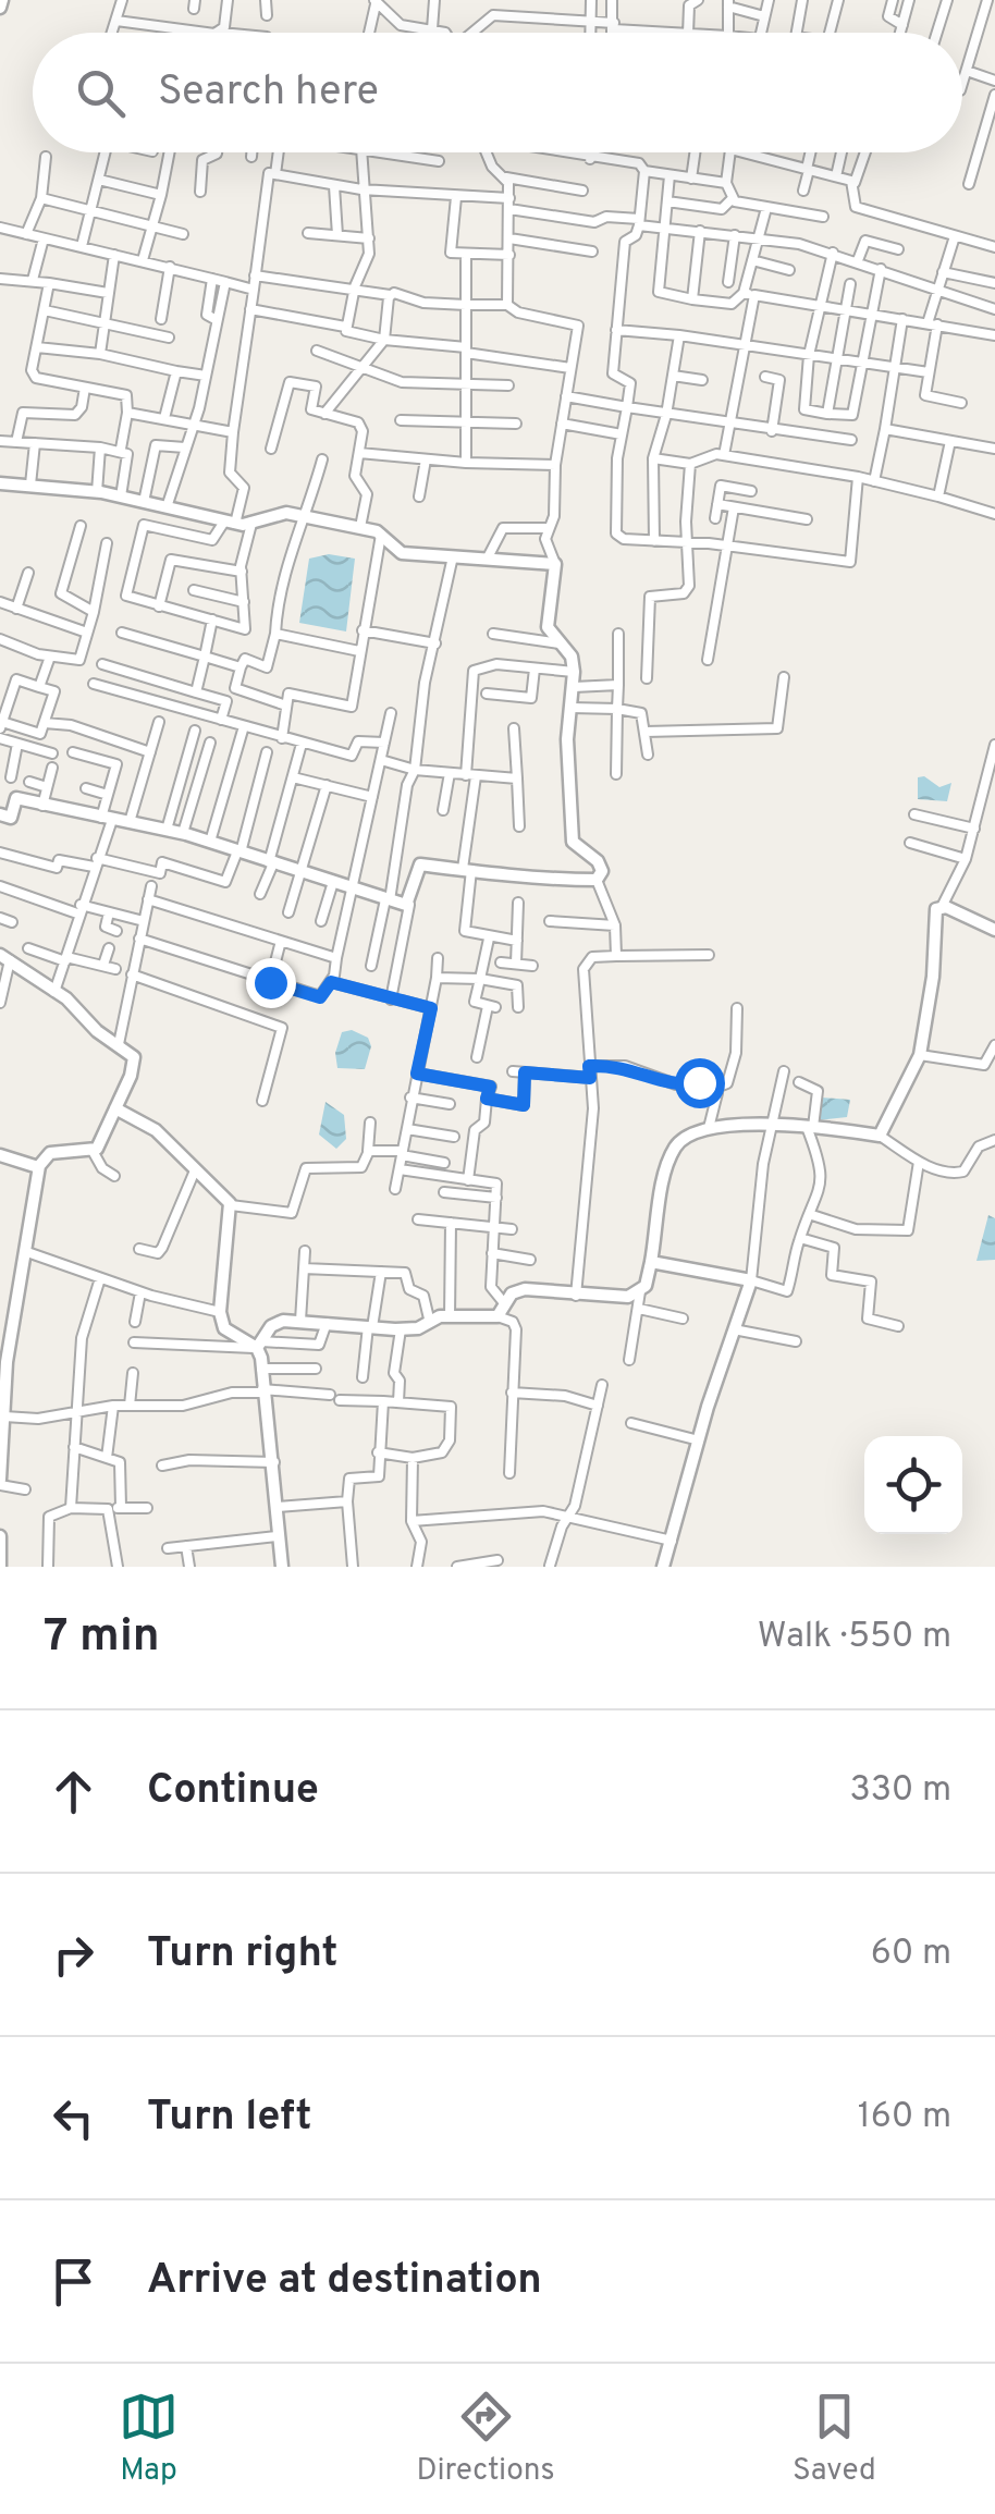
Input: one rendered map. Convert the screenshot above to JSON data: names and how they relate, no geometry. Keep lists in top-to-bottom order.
{
  "page": {
    "search": "Search here",
    "heading": ["7 min", "Walk · 550 m"],
    "list": [
      ["Continue", "330 m"],
      ["Turn right", "60 m"],
      ["Turn left", "160 m"],
      "Arrive at destination"
    ],
    "nav": ["Map", "Directions", "Saved"]
  }
}
